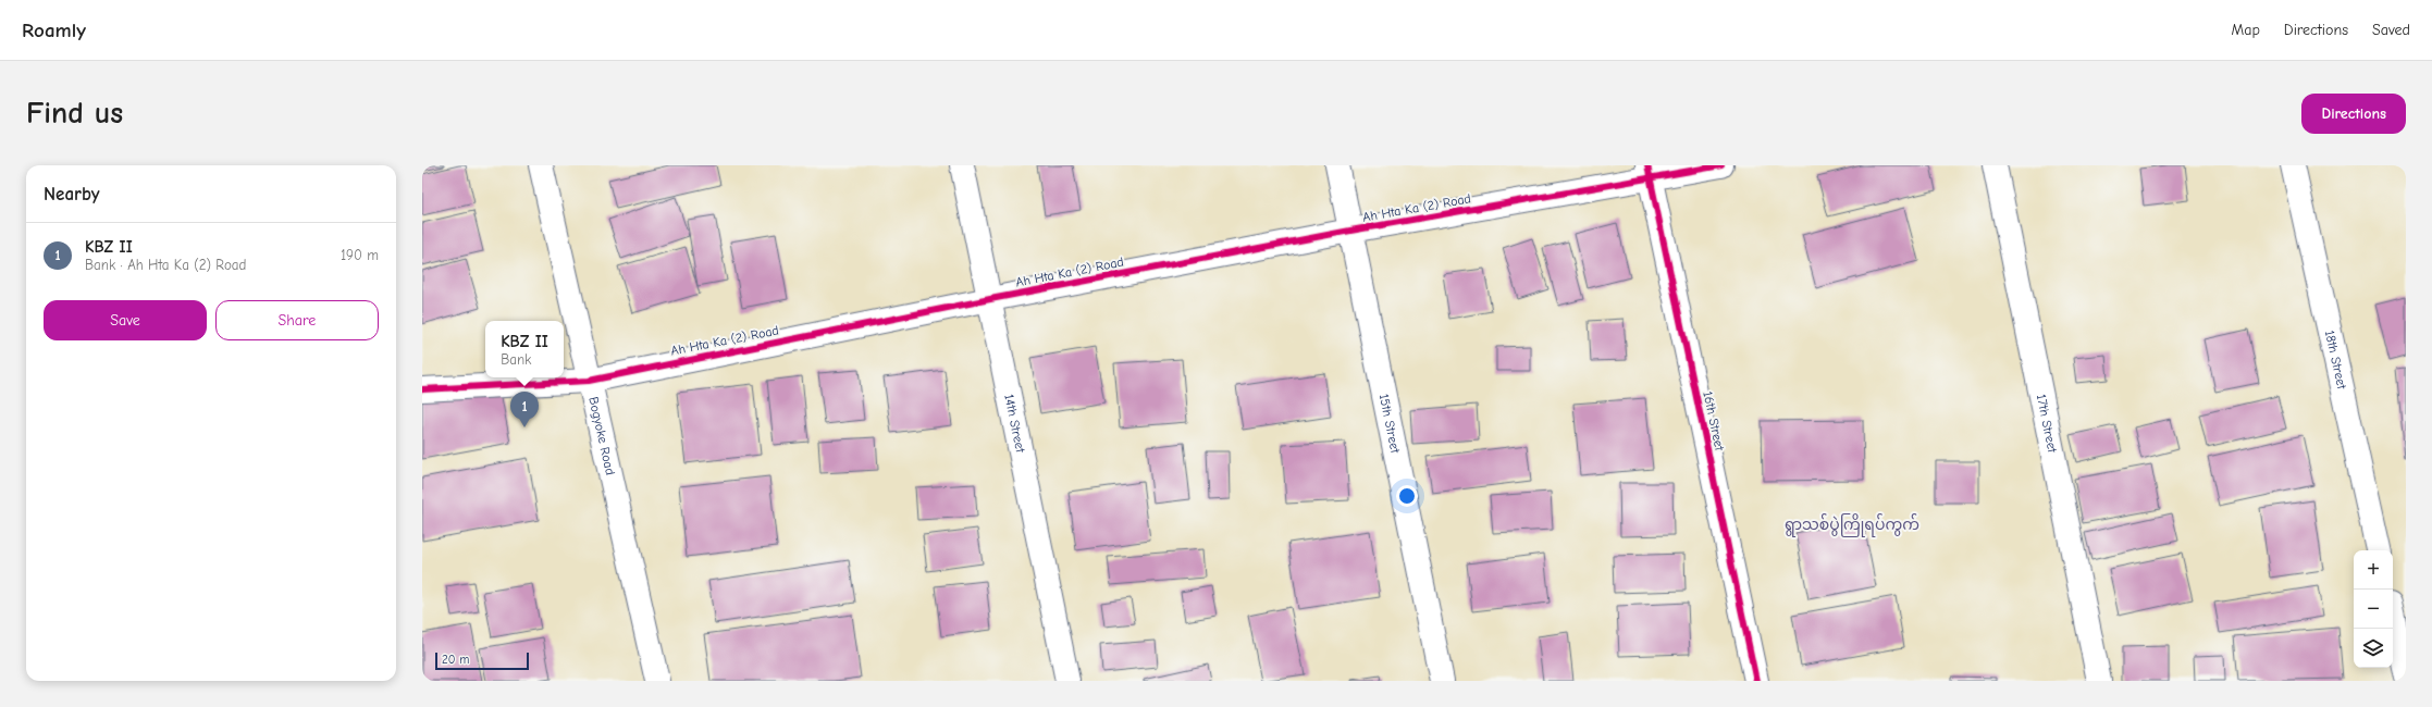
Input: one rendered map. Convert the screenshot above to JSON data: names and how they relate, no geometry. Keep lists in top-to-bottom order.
{
  "streets": {
    "main road": [
      "Ah Hta Ka (2) Road",
      "18th Street",
      "16th Street",
      "14th Street",
      "15th Street",
      "17th Street",
      "Bogyoke Road"
    ]
  },
  "crossings": [
    ["Ah Hta Ka (2) Road", "16th Street"],
    ["Ah Hta Ka (2) Road", "14th Street"],
    ["Ah Hta Ka (2) Road", "15th Street"],
    ["Ah Hta Ka (2) Road", "Bogyoke Road"]
  ],
  "districts": ["ရွာသစ်ပွဲကြိုရပ်ကွက်"],
  "scale_bar": "20 m",
  "page": {
    "header": "Roamly",
    "nav": ["Map", "Directions", "Saved"],
    "buttons": [
      "Directions",
      ["Save", "Share"]
    ],
    "title": "Find us",
    "heading": "Nearby",
    "list": [
      {
        "mark": "1",
        "name": "KBZ II",
        "note": "Bank · Ah Hta Ka (2) Road",
        "value": "190 m"
      }
    ],
    "popup": ["KBZ II", "Bank"],
    "pins": "1",
    "map_buttons": ["+", "−"],
    "scale": "20 m"
  }
}
